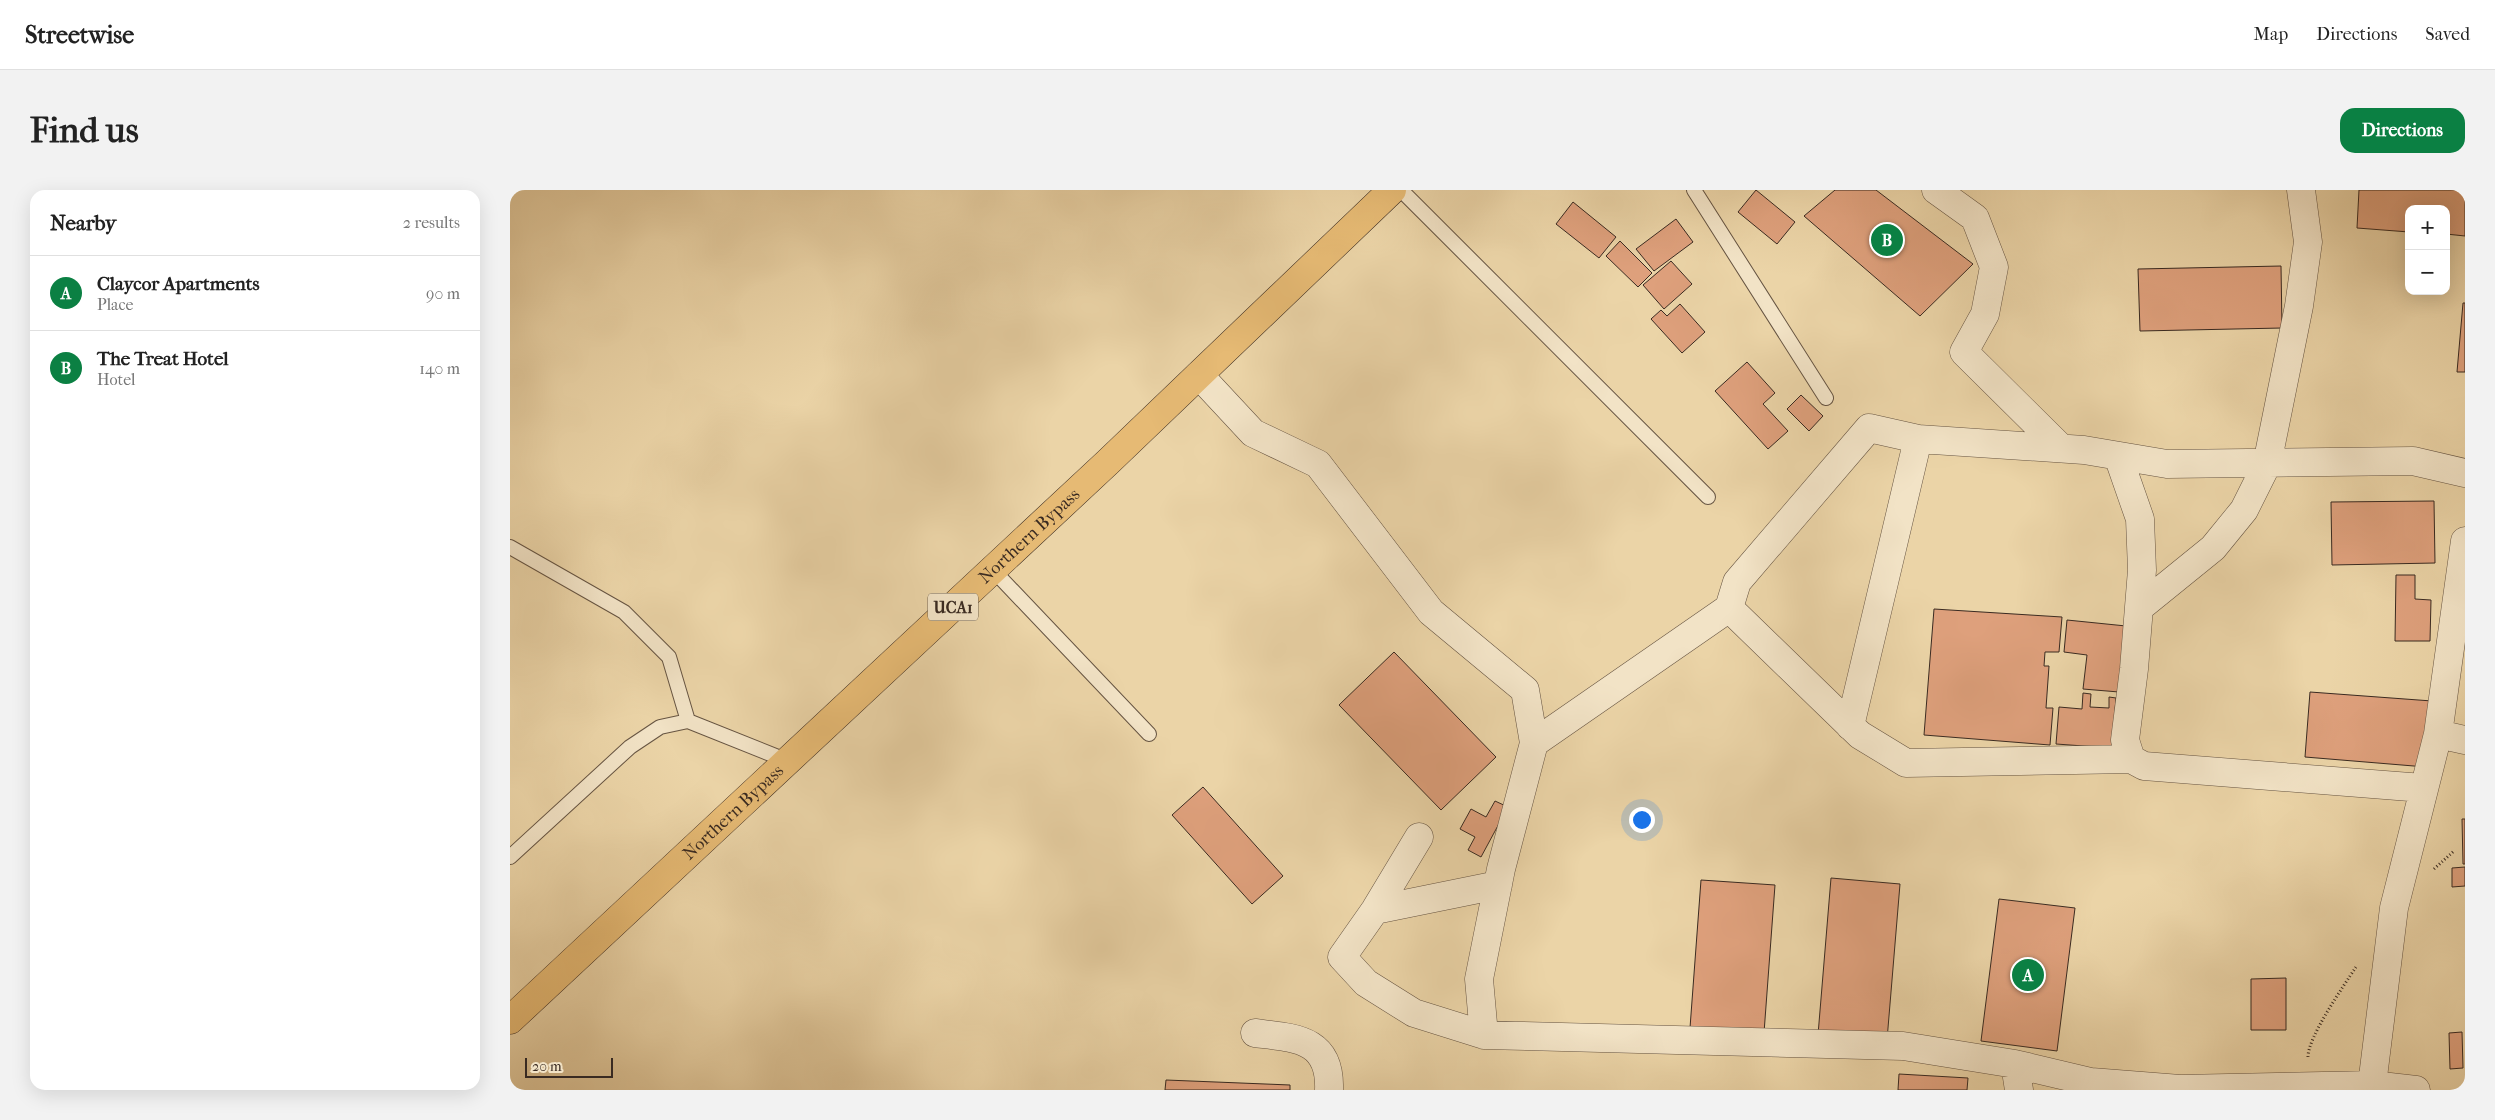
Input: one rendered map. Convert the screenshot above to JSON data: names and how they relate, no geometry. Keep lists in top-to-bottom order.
{
  "streets": {
    "main road": ["Northern Bypass", "UCA1"]
  },
  "scale_bar": "20 m",
  "page": {
    "header": "Streetwise",
    "nav": ["Map", "Directions", "Saved"],
    "buttons": "Directions",
    "title": "Find us",
    "heading": ["Nearby", "2 results"],
    "map_buttons": ["+", "−"],
    "pins": ["B", "A"],
    "list": [
      {
        "mark": "A",
        "name": "Claycor Apartments",
        "note": "Place",
        "value": "90 m"
      },
      {
        "mark": "B",
        "name": "The Treat Hotel",
        "note": "Hotel",
        "value": "140 m"
      }
    ],
    "scale": "20 m"
  }
}
